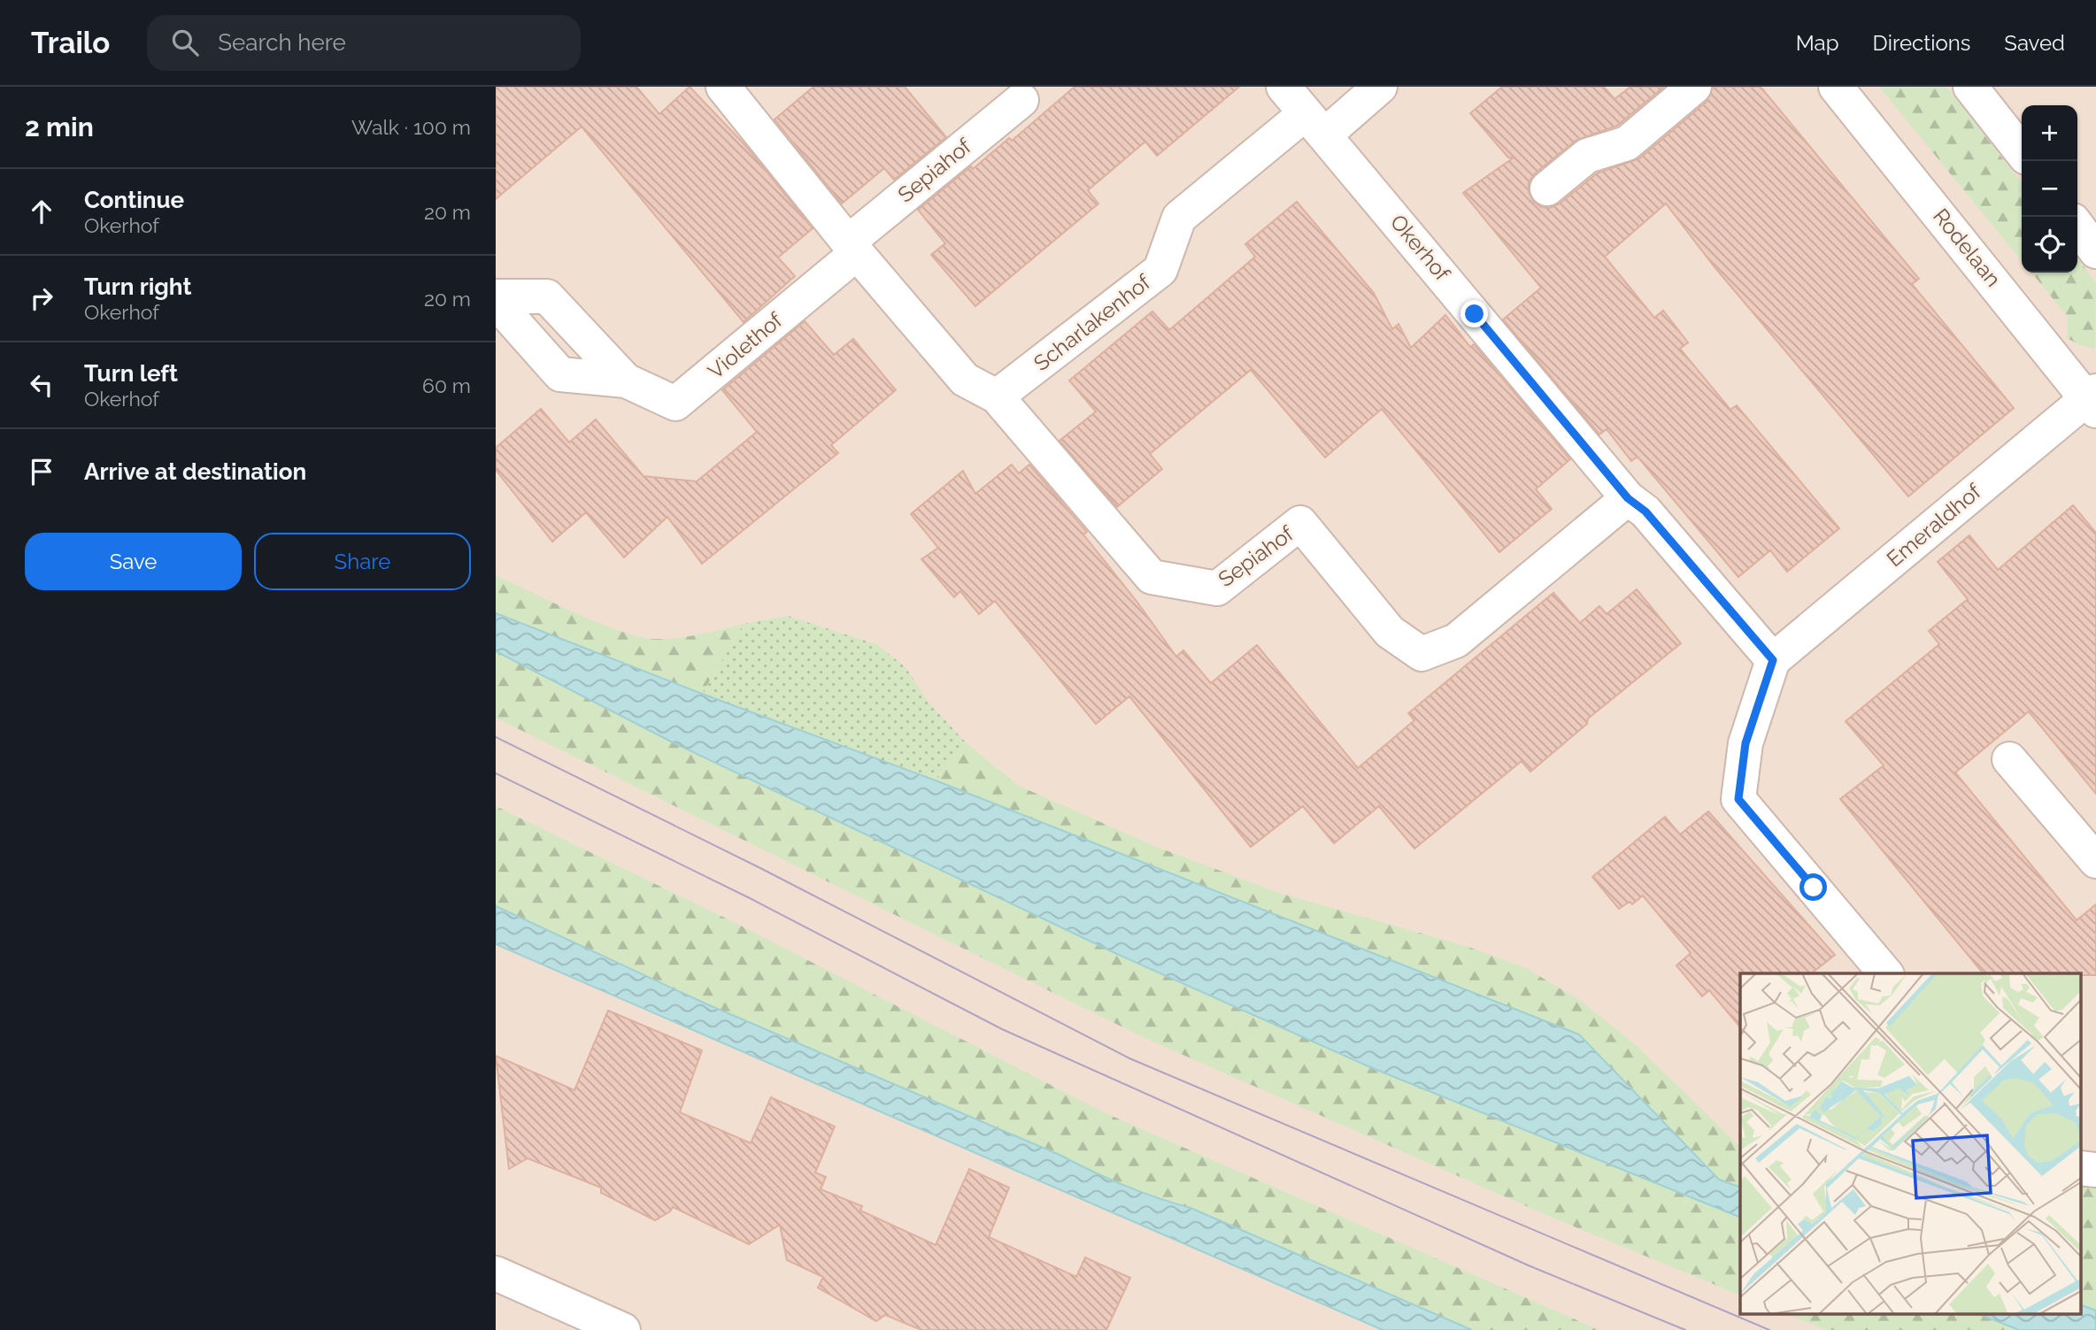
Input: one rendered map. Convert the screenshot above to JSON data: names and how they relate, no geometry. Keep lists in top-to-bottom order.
{
  "streets": {
    "street": [
      "Sepiahof",
      "Okerhof",
      "Rodelaan",
      "Scharlakenhof",
      "Violethof",
      "Emeraldhof"
    ]
  },
  "crossings": [
    ["Sepiahof", "Okerhof"],
    ["Sepiahof", "Scharlakenhof"],
    ["Sepiahof", "Violethof"],
    ["Okerhof", "Scharlakenhof"],
    ["Okerhof", "Emeraldhof"],
    ["Rodelaan", "Emeraldhof"]
  ],
  "page": {
    "header": "Trailo",
    "search": "Search here",
    "nav": ["Map", "Directions", "Saved"],
    "heading": ["2 min", "Walk · 100 m"],
    "map_buttons": ["+", "−"],
    "list": [
      ["Continue", "Okerhof", "20 m"],
      ["Turn right", "Okerhof", "20 m"],
      ["Turn left", "Okerhof", "60 m"],
      "Arrive at destination"
    ],
    "buttons": ["Save", "Share"]
  }
}
